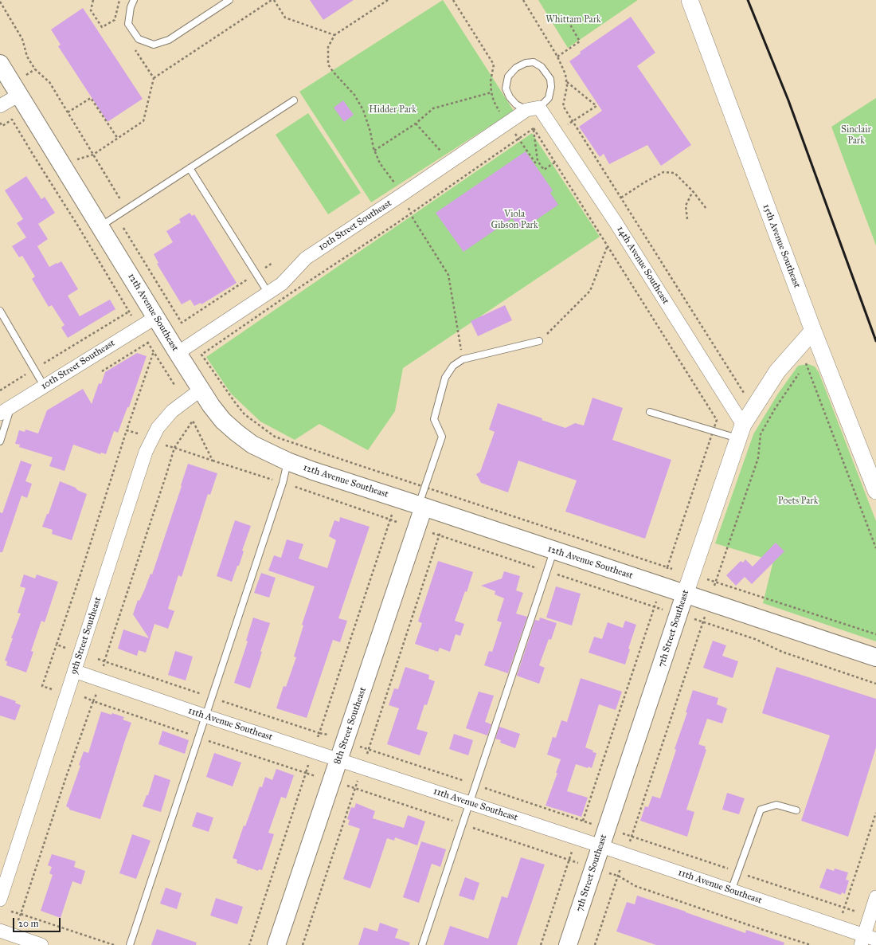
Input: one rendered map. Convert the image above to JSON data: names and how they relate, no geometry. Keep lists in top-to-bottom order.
{
  "streets": {
    "main road": ["12th Avenue Southeast", "7th Street Southeast", "8th Street Southeast"],
    "street": [
      "10th Street Southeast",
      "15th Avenue Southeast",
      "14th Avenue Southeast",
      "9th Street Southeast",
      "11th Avenue Southeast"
    ]
  },
  "crossings": [
    ["10th Street Southeast", "14th Avenue Southeast"],
    ["10th Street Southeast", "12th Avenue Southeast"],
    ["15th Avenue Southeast", "7th Street Southeast"],
    ["14th Avenue Southeast", "7th Street Southeast"],
    ["12th Avenue Southeast", "7th Street Southeast"],
    ["12th Avenue Southeast", "9th Street Southeast"],
    ["12th Avenue Southeast", "8th Street Southeast"],
    ["7th Street Southeast", "11th Avenue Southeast"],
    ["9th Street Southeast", "11th Avenue Southeast"],
    ["11th Avenue Southeast", "8th Street Southeast"]
  ],
  "parks": [
    "Whittam Park",
    "Hidder Park",
    "Sinclair Park",
    "Viola Gibson Park",
    "Poets Park"
  ],
  "scale_bar": "20 m"
}
